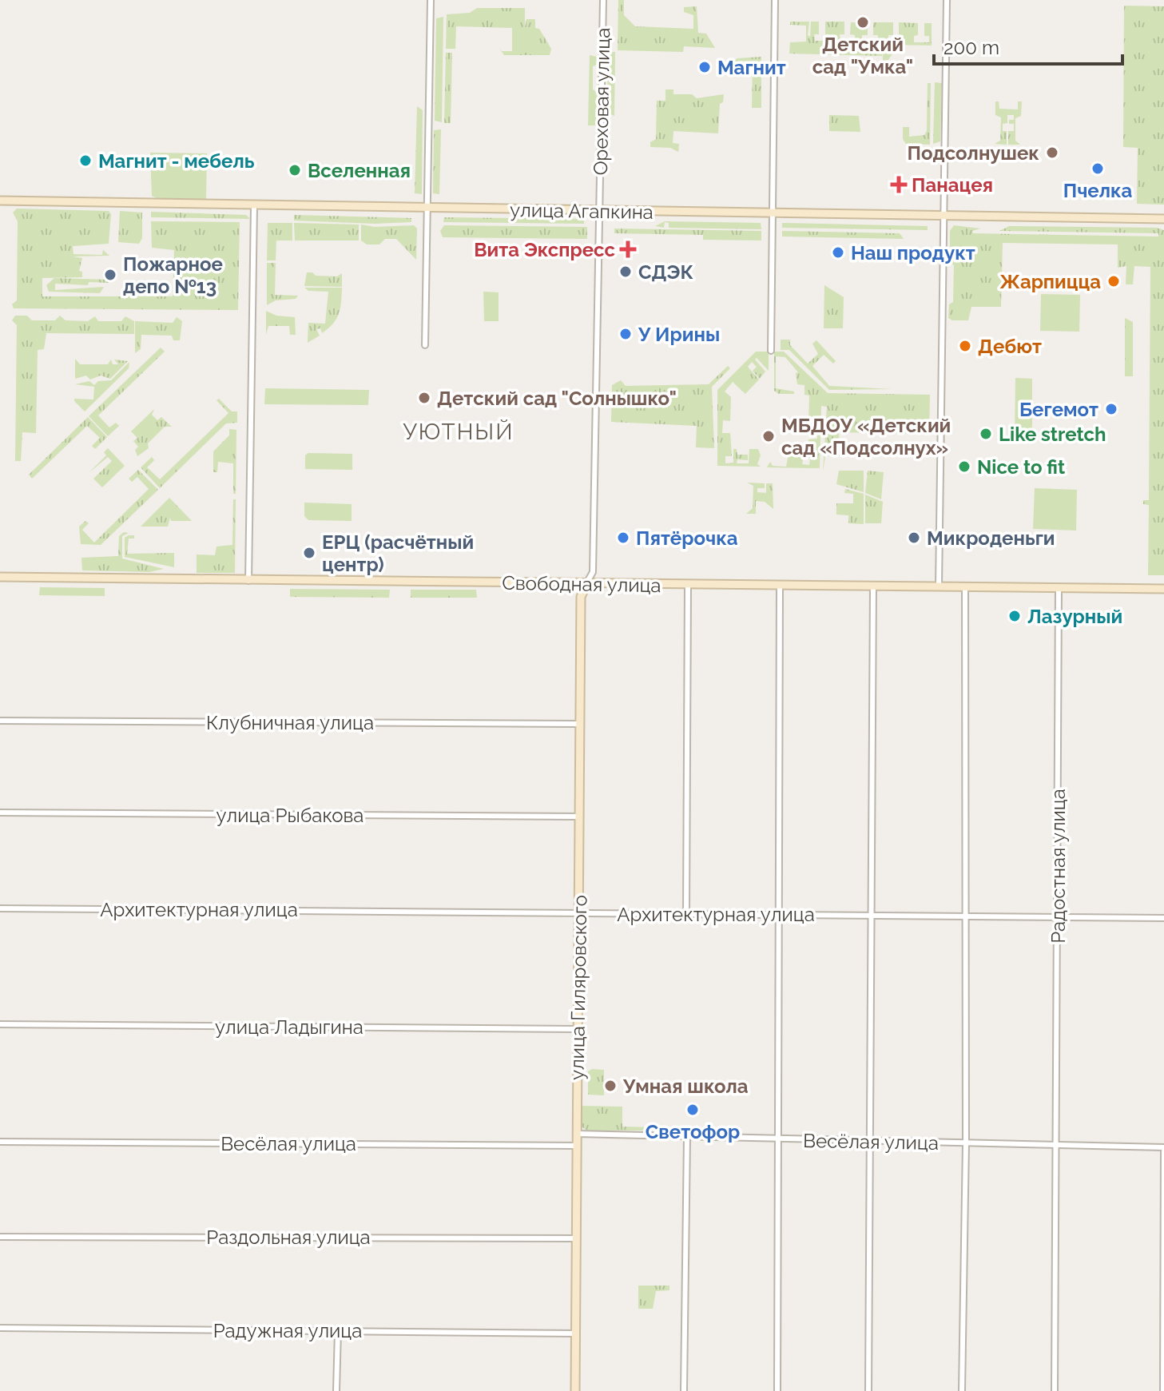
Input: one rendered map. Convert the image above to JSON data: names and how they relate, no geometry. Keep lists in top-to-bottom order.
{
  "streets": {
    "main road": ["улица Агапкина", "Свободная улица", "улица Гиляровского"],
    "street": [
      "Ореховая улица",
      "Клубничная улица",
      "улица Рыбакова",
      "Радостная улица",
      "Архитектурная улица",
      "улица Ладыгина",
      "Весёлая улица",
      "Раздольная улица",
      "Радужная улица"
    ]
  },
  "crossings": [
    ["Ореховая улица", "улица Агапкина"],
    ["Ореховая улица", "Свободная улица"],
    ["Ореховая улица", "улица Гиляровского"],
    ["Свободная улица", "Радостная улица"],
    ["Свободная улица", "улица Гиляровского"],
    ["Клубничная улица", "улица Гиляровского"],
    ["улица Рыбакова", "улица Гиляровского"],
    ["Радостная улица", "Архитектурная улица"],
    ["Радостная улица", "Весёлая улица"],
    ["Архитектурная улица", "улица Гиляровского"],
    ["улица Гиляровского", "улица Ладыгина"],
    ["улица Гиляровского", "Весёлая улица"],
    ["улица Гиляровского", "Раздольная улица"],
    ["улица Гиляровского", "Радужная улица"]
  ],
  "districts": ["УЮТНЫЙ"],
  "places": {
    "other": [
      "Детский сад \"Умка\"",
      "Магнит",
      "Подсолнушек",
      "Магнит - мебель",
      "Пчелка",
      "Вселенная",
      "Наш продукт",
      "СДЭК",
      "Пожарное депо №13",
      "Жарпицца",
      "У Ирины",
      "Дебют",
      "Детский сад \"Солнышко\"",
      "Бегемот",
      "Like stretch",
      "МБДОУ «Детский сад «Подсолнух»",
      "Nice to fit",
      "Пятёрочка",
      "Микроденьги",
      "ЕРЦ (расчётный центр)",
      "Лазурный",
      "Умная школа",
      "Светофор"
    ],
    "health": ["Панацея", "Вита Экспресс"]
  },
  "scale_bar": "200 m"
}
